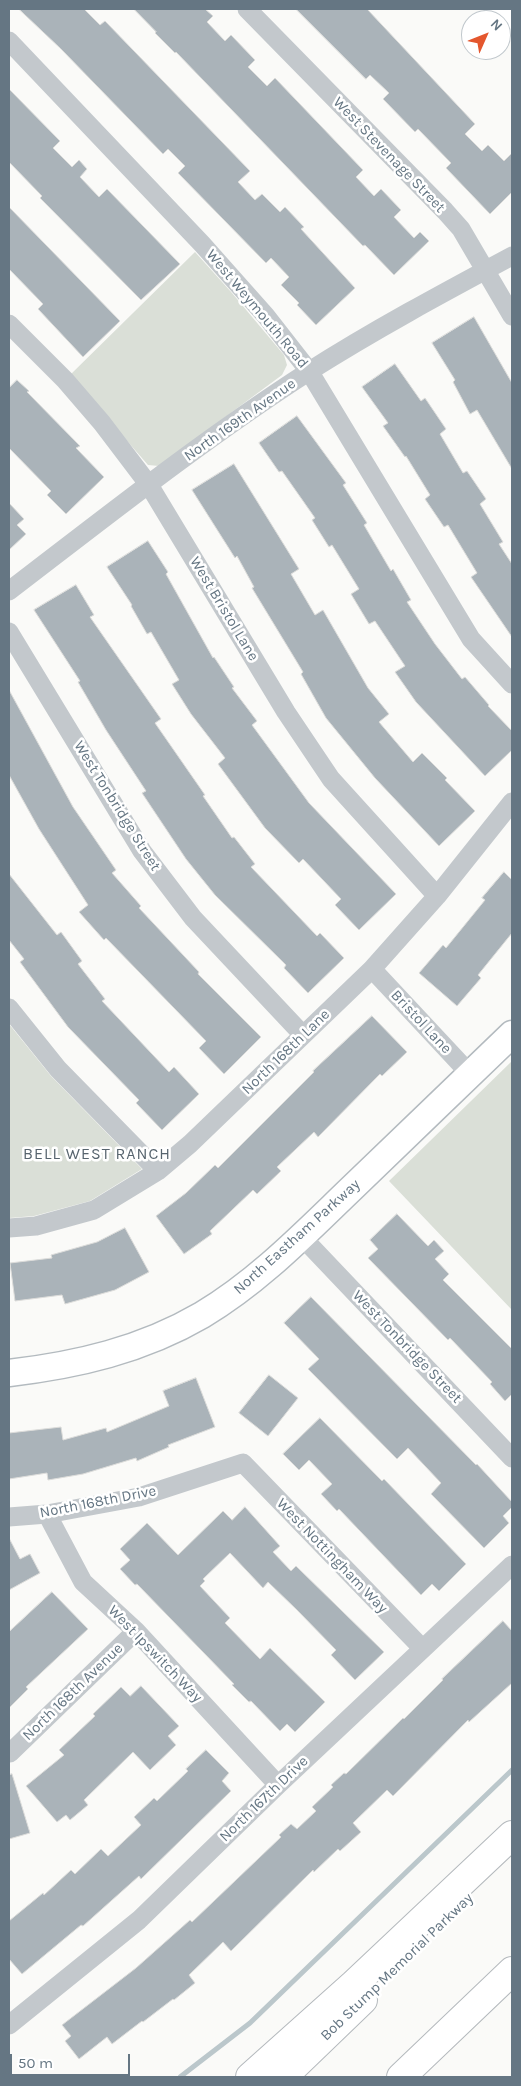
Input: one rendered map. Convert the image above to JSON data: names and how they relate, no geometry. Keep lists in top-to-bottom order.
{
  "streets": {
    "highway": ["Bob Stump Memorial Parkway"],
    "street": [
      "West Stevenage Street",
      "West Weymouth Road",
      "North 169th Avenue",
      "West Bristol Lane",
      "West Tonbridge Street",
      "Bristol Lane",
      "North 168th Lane",
      "North Eastham Parkway",
      "North 168th Drive",
      "West Nottingham Way",
      "West Ipswitch Way",
      "North 168th Avenue",
      "North 167th Drive"
    ]
  },
  "crossings": [
    ["West Stevenage Street", "North 169th Avenue"],
    ["West Weymouth Road", "North 169th Avenue"],
    ["North 169th Avenue", "West Bristol Lane"],
    ["West Bristol Lane", "North 168th Lane"],
    ["West Tonbridge Street", "North 168th Lane"],
    ["West Tonbridge Street", "North Eastham Parkway"],
    ["Bristol Lane", "North 168th Lane"],
    ["Bristol Lane", "North Eastham Parkway"],
    ["North 168th Drive", "West Nottingham Way"],
    ["North 168th Drive", "West Ipswitch Way"],
    ["West Nottingham Way", "North 167th Drive"],
    ["West Ipswitch Way", "North 168th Avenue"],
    ["West Ipswitch Way", "North 167th Drive"]
  ],
  "districts": ["BELL WEST RANCH"],
  "scale_bar": "50 m",
  "north": "top right"
}
